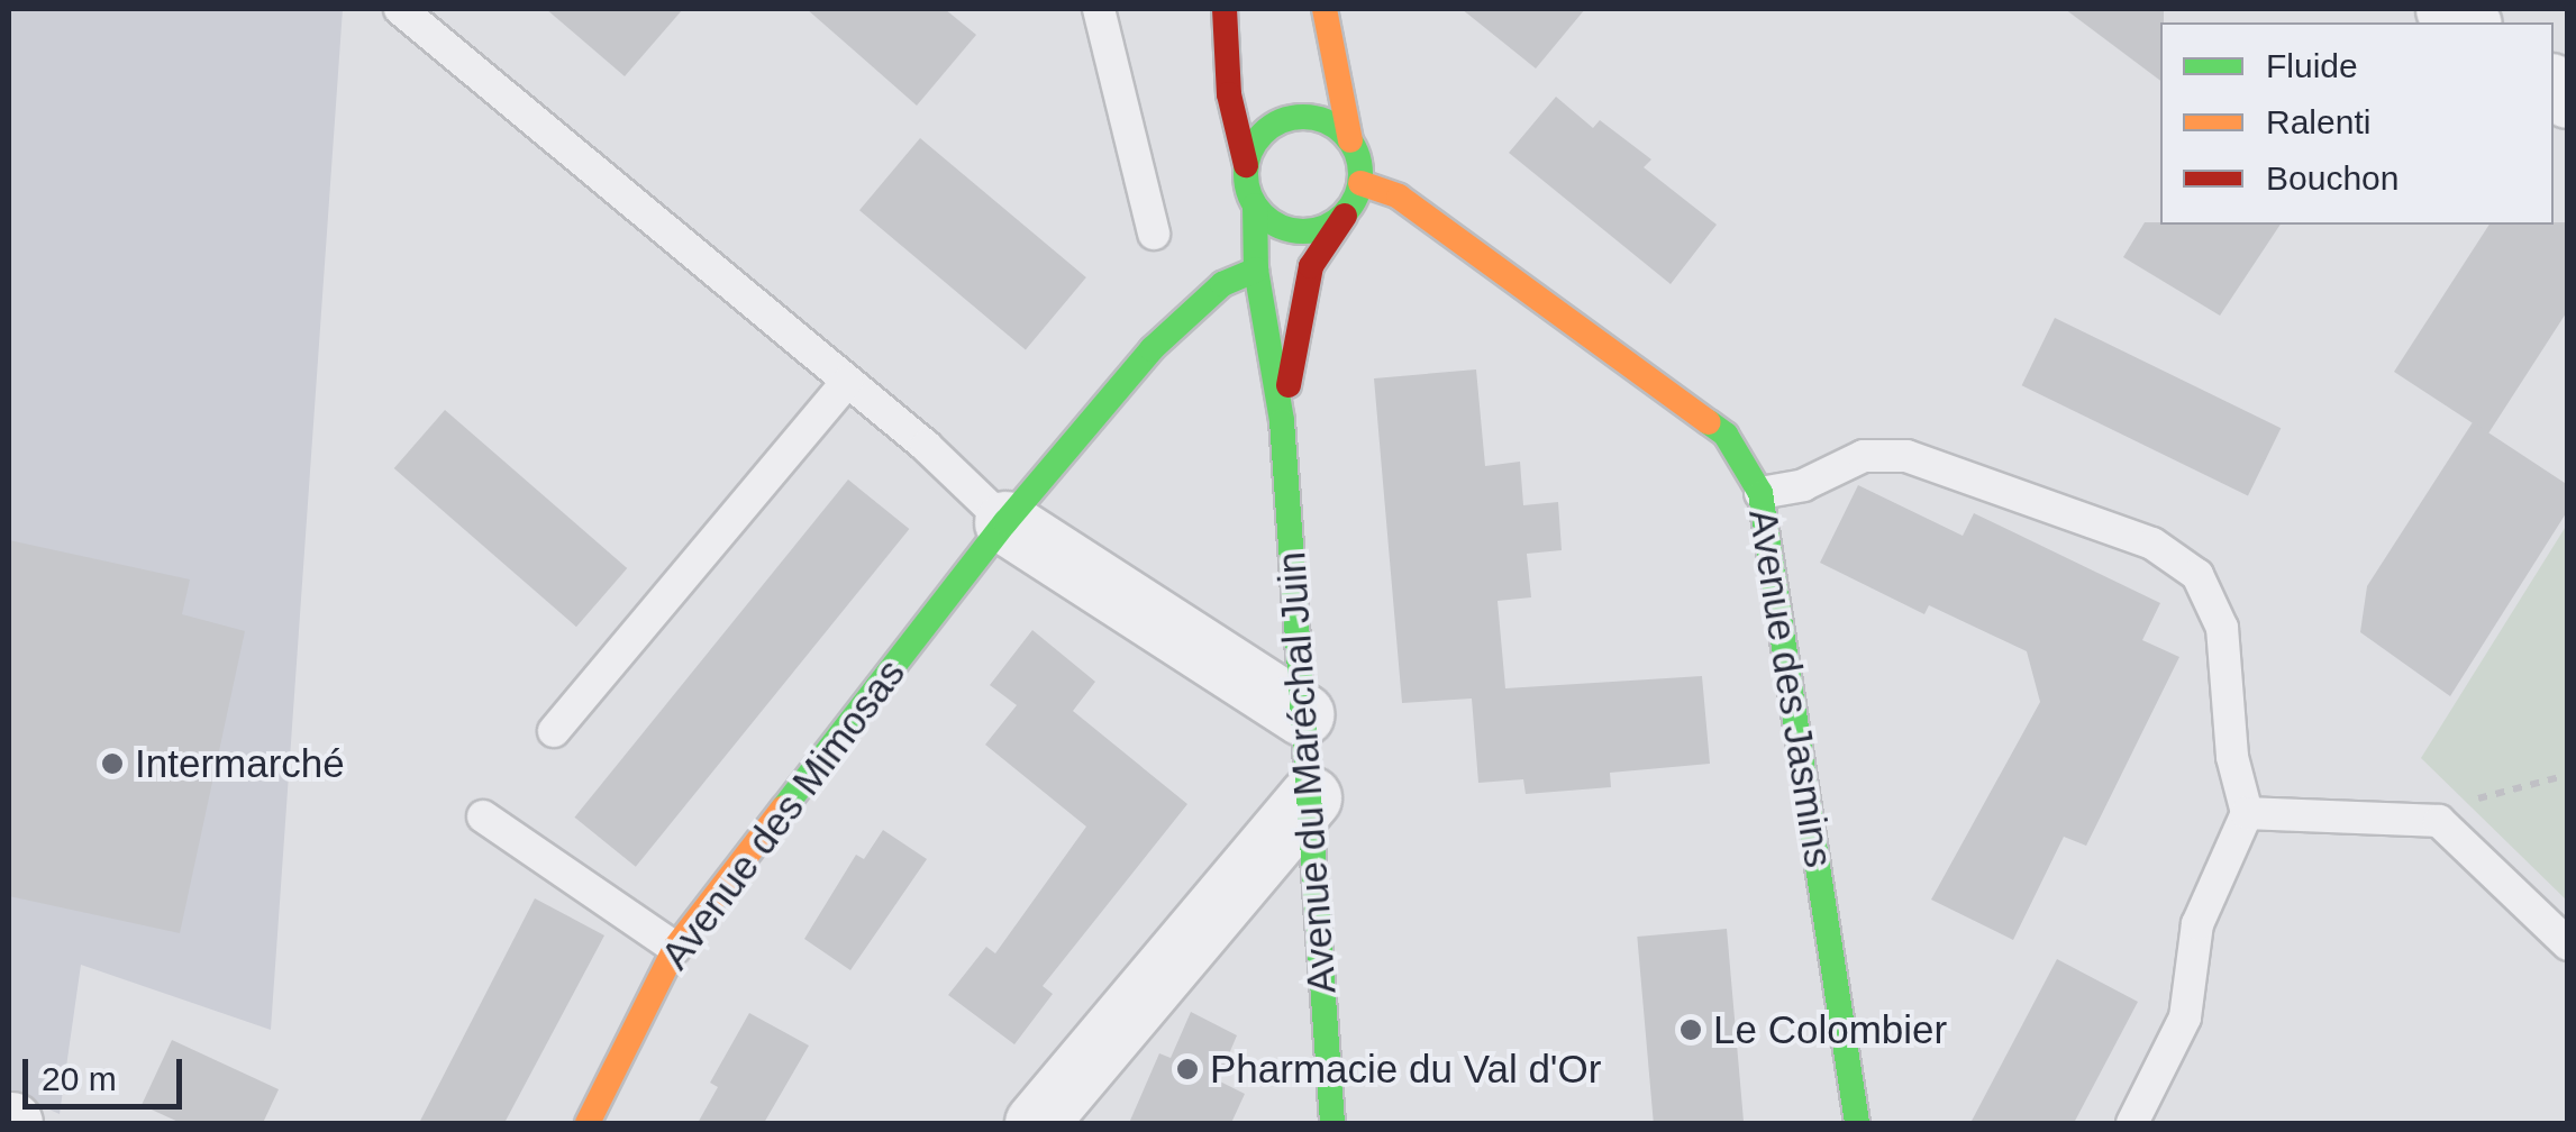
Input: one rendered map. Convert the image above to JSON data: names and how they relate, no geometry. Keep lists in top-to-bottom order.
{
  "streets": {
    "street": ["Avenue des Jasmins", "Avenue du Maréchal Juin", "Avenue des Mimosas"]
  },
  "crossings": [
    ["Avenue des Jasmins", "Avenue du Maréchal Juin"],
    ["Avenue du Maréchal Juin", "Avenue des Mimosas"]
  ],
  "places": ["Intermarché", "Le Colombier", "Pharmacie du Val d'Or"],
  "legend": ["Fluide", "Ralenti", "Bouchon"],
  "scale_bar": "20 m"
}
